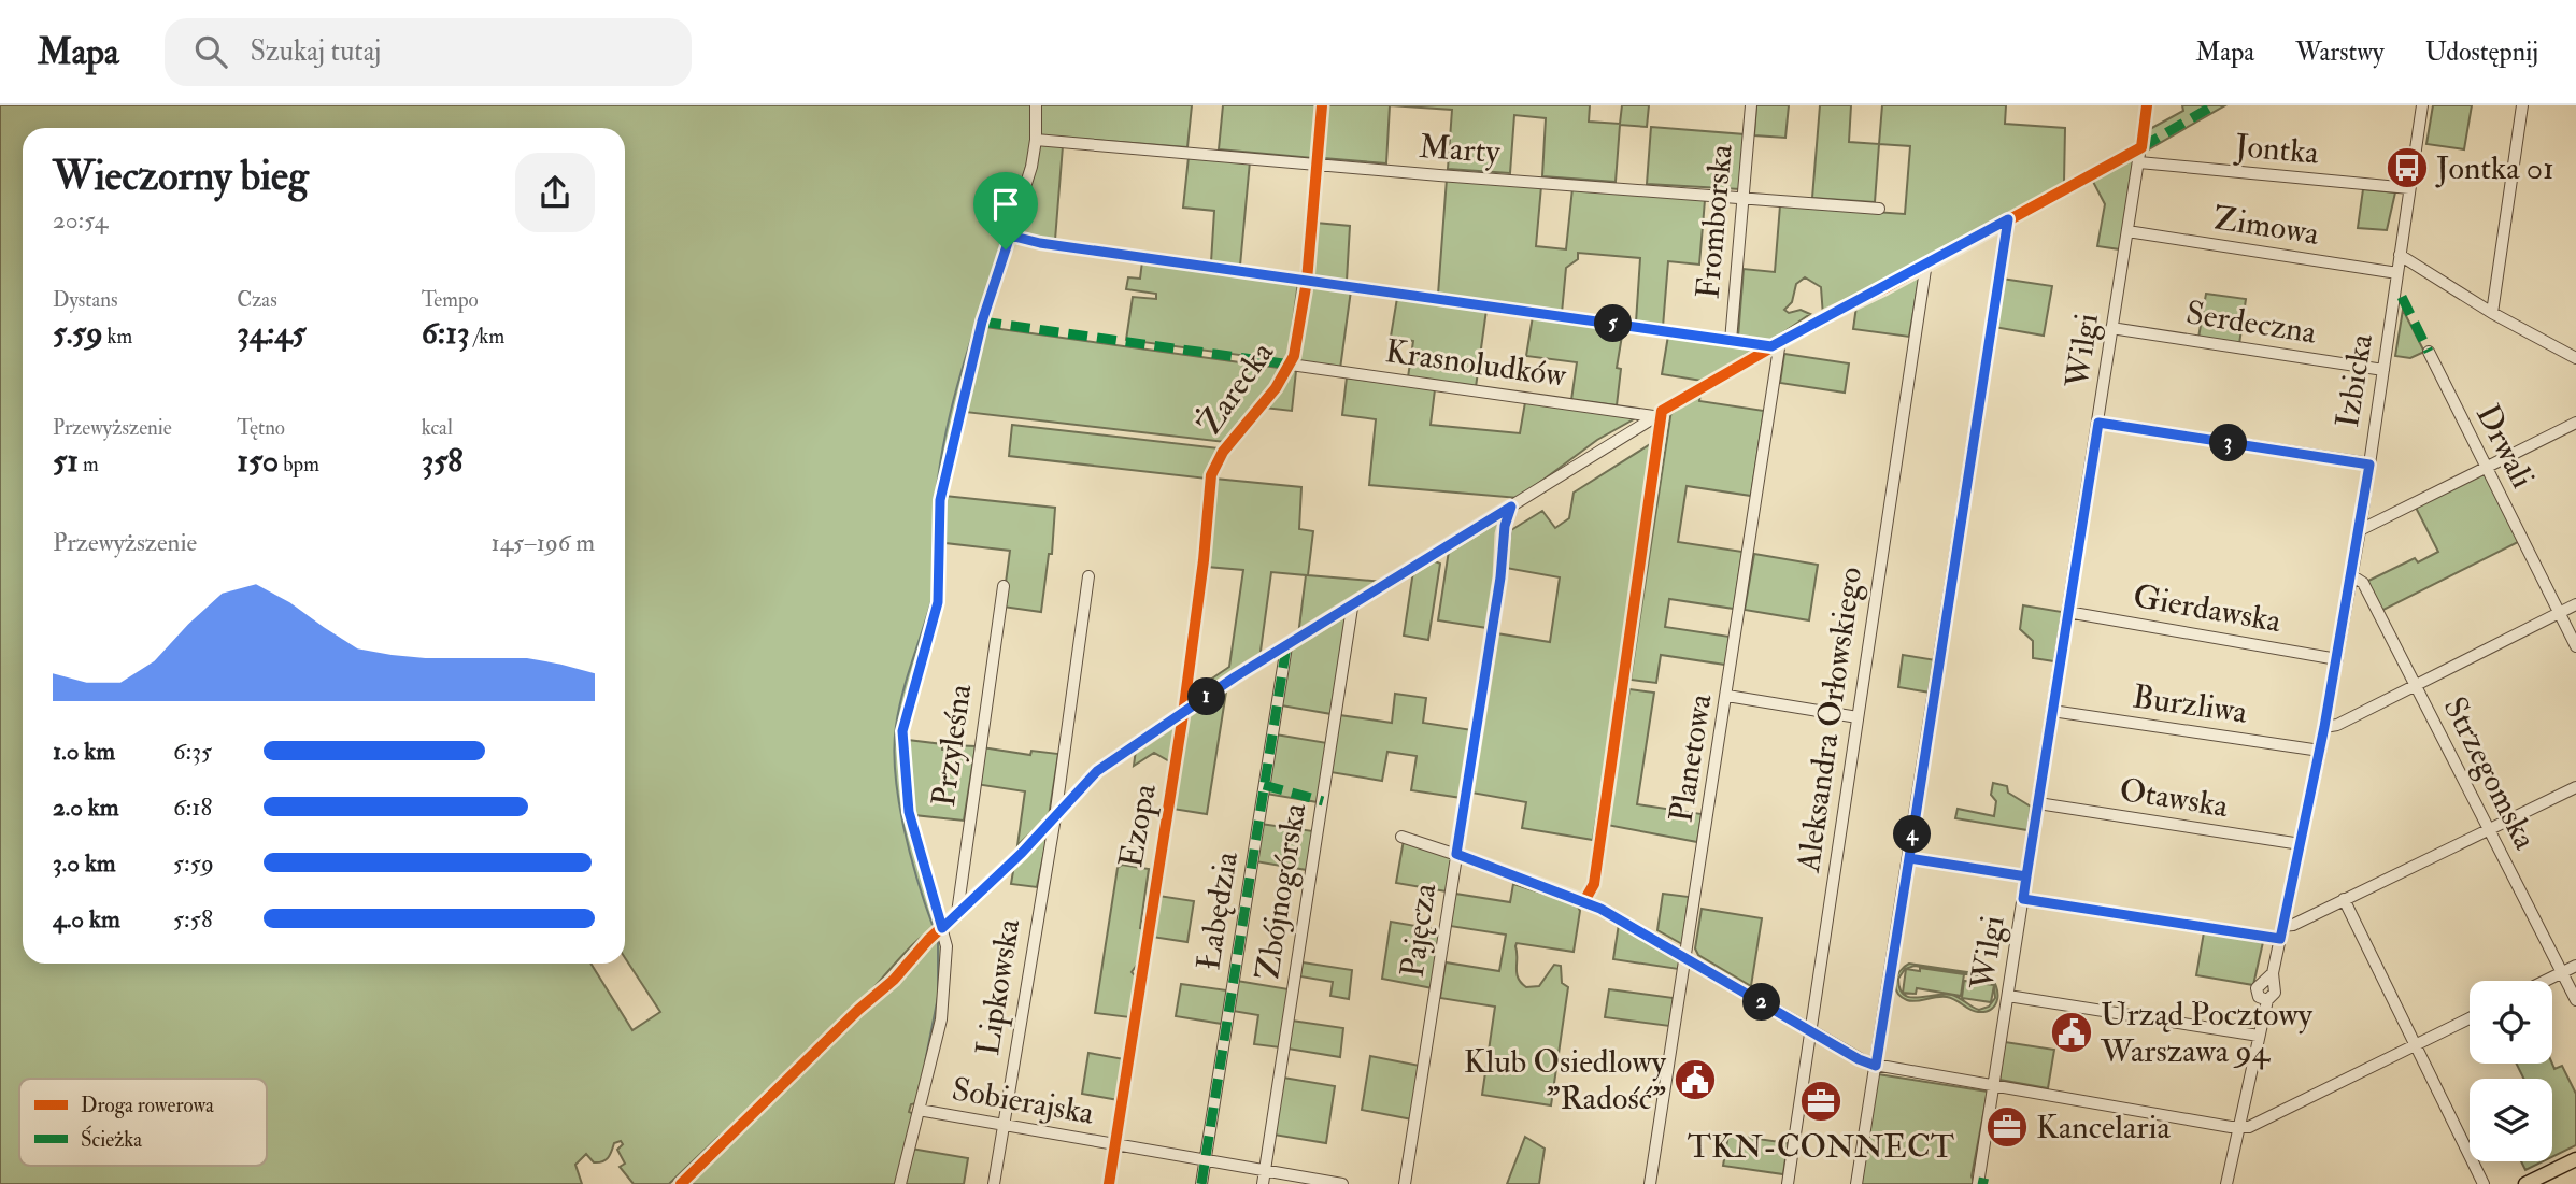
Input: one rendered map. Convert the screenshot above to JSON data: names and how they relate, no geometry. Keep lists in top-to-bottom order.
{
  "streets": {
    "street": [
      "Marty",
      "Jontka",
      "Fromborska",
      "Zimowa",
      "Serdeczna",
      "Wilgi",
      "Krasnoludków",
      "Izbicka",
      "Żarecka",
      "Drwali",
      "Gierdawska",
      "Burzliwa",
      "Aleksandra Orłowskiego",
      "Przyleśna",
      "Planetowa",
      "Strzegomska",
      "Otawska",
      "Ezopa",
      "Zbójnogórska",
      "Łabędzia",
      "Pajęcza",
      "Lipkowska",
      "Sobierajska"
    ]
  },
  "crossings": [
    ["Marty", "Fromborska"],
    ["Marty", "Żarecka"],
    ["Jontka", "Wilgi"],
    ["Jontka", "Izbicka"],
    ["Zimowa", "Wilgi"],
    ["Zimowa", "Izbicka"],
    ["Serdeczna", "Wilgi"],
    ["Serdeczna", "Izbicka"],
    ["Wilgi", "Gierdawska"],
    ["Wilgi", "Burzliwa"],
    ["Wilgi", "Otawska"],
    ["Krasnoludków", "Żarecka"],
    ["Izbicka", "Gierdawska"],
    ["Izbicka", "Burzliwa"],
    ["Izbicka", "Strzegomska"],
    ["Izbicka", "Otawska"],
    ["Żarecka", "Ezopa"],
    ["Ezopa", "Sobierajska"],
    ["Zbójnogórska", "Sobierajska"],
    ["Łabędzia", "Sobierajska"],
    ["Lipkowska", "Sobierajska"]
  ],
  "places": {
    "bus stop": ["Jontka 01"],
    "public building": ["Urząd Pocztowy Warszawa 94", "Klub Osiedlowy \"Radość\""],
    "office": ["TKN-CONNECT", "Kancelaria"]
  },
  "legend": ["Droga rowerowa", "Ścieżka"],
  "page": {
    "header": "Mapa",
    "search": "Szukaj tutaj",
    "nav": ["Mapa", "Warstwy", "Udostępnij"],
    "heading": ["Wieczorny bieg", "20:54"],
    "stats": [
      ["Dystans", "5.59 km"],
      ["Czas", "34:45"],
      ["Tempo", "6:13 /km"],
      ["Przewyższenie", "51 m"],
      ["Tętno", "150 bpm"],
      ["kcal", "358"]
    ],
    "pins": [
      "5",
      "3",
      "1",
      "4",
      "2"
    ],
    "chart": ["Przewyższenie", "145–196 m"],
    "list": [
      {
        "name": "1.0 km",
        "note": "6:35"
      },
      {
        "name": "2.0 km",
        "note": "6:18"
      },
      {
        "name": "3.0 km",
        "note": "5:59"
      },
      {
        "name": "4.0 km",
        "note": "5:58"
      }
    ]
  }
}
